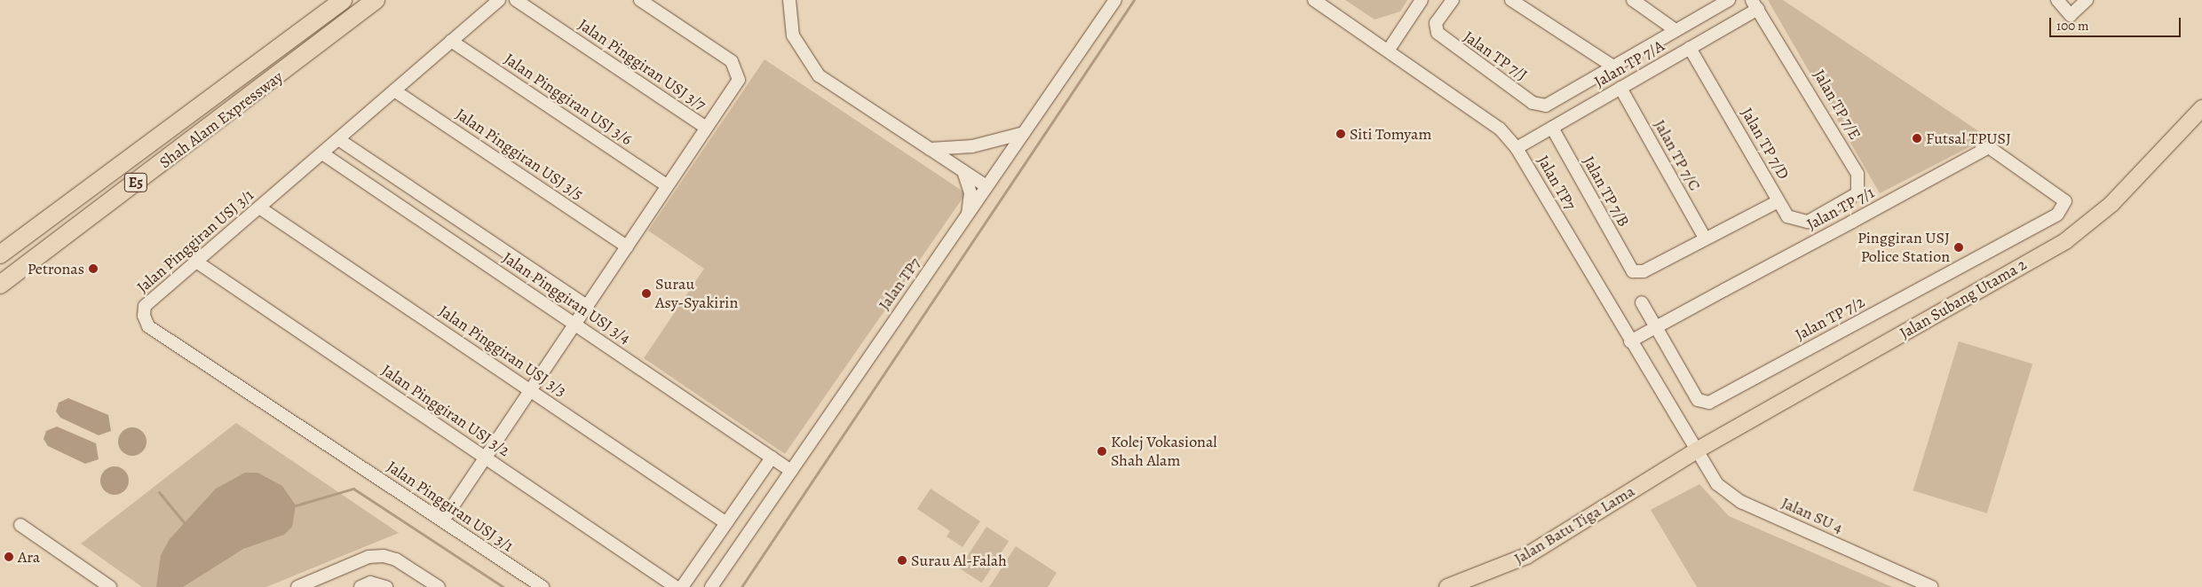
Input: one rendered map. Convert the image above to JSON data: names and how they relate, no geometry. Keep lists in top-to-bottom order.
{
  "streets": {
    "highway": ["Shah Alam Expressway", "E5"],
    "main road": ["Jalan Subang Utama 2", "Jalan Batu Tiga Lama"],
    "street": [
      "Jalan TP 7/J",
      "Jalan TP 7/A",
      "Jalan Pinggiran USJ 3/7",
      "Jalan Pinggiran USJ 3/6",
      "Jalan TP 7/E",
      "Jalan TP 7/D",
      "Jalan Pinggiran USJ 3/5",
      "Jalan TP 7/C",
      "Jalan TP7",
      "Jalan TP 7/B",
      "Jalan TP 7/1",
      "Jalan Pinggiran USJ 3/1",
      "Jalan Pinggiran USJ 3/4",
      "Jalan TP 7/2",
      "Jalan Pinggiran USJ 3/3",
      "Jalan Pinggiran USJ 3/2",
      "Jalan SU 4"
    ]
  },
  "crossings": [
    ["Jalan TP 7/A", "Jalan TP 7/E"],
    ["Jalan TP 7/A", "Jalan TP 7/D"],
    ["Jalan TP 7/A", "Jalan TP 7/C"],
    ["Jalan TP 7/A", "Jalan TP7"],
    ["Jalan TP 7/A", "Jalan TP 7/B"],
    ["Jalan Pinggiran USJ 3/6", "Jalan Pinggiran USJ 3/1"],
    ["Jalan TP 7/E", "Jalan TP 7/D"],
    ["Jalan Pinggiran USJ 3/5", "Jalan Pinggiran USJ 3/1"],
    ["Jalan TP 7/C", "Jalan TP 7/B"],
    ["Jalan TP7", "Jalan TP 7/1"],
    ["Jalan TP7", "Jalan Pinggiran USJ 3/4"],
    ["Jalan TP7", "Jalan Subang Utama 2"],
    ["Jalan TP7", "Jalan SU 4"],
    ["Jalan TP7", "Jalan Batu Tiga Lama"],
    ["Jalan TP 7/1", "Jalan TP 7/2"],
    ["Jalan Pinggiran USJ 3/1", "Jalan Pinggiran USJ 3/4"],
    ["Jalan Pinggiran USJ 3/1", "Jalan Pinggiran USJ 3/3"],
    ["Jalan Pinggiran USJ 3/1", "Jalan Pinggiran USJ 3/2"],
    ["Jalan Subang Utama 2", "Jalan SU 4"],
    ["Jalan Subang Utama 2", "Jalan Batu Tiga Lama"],
    ["Jalan SU 4", "Jalan Batu Tiga Lama"]
  ],
  "places": [
    "Siti Tomyam",
    "Futsal TPUSJ",
    "Pinggiran USJ Police Station",
    "Petronas",
    "Surau Asy-Syakirin",
    "Kolej Vokasional Shah Alam",
    "Ara",
    "Surau Al-Falah"
  ],
  "scale_bar": "100 m"
}
